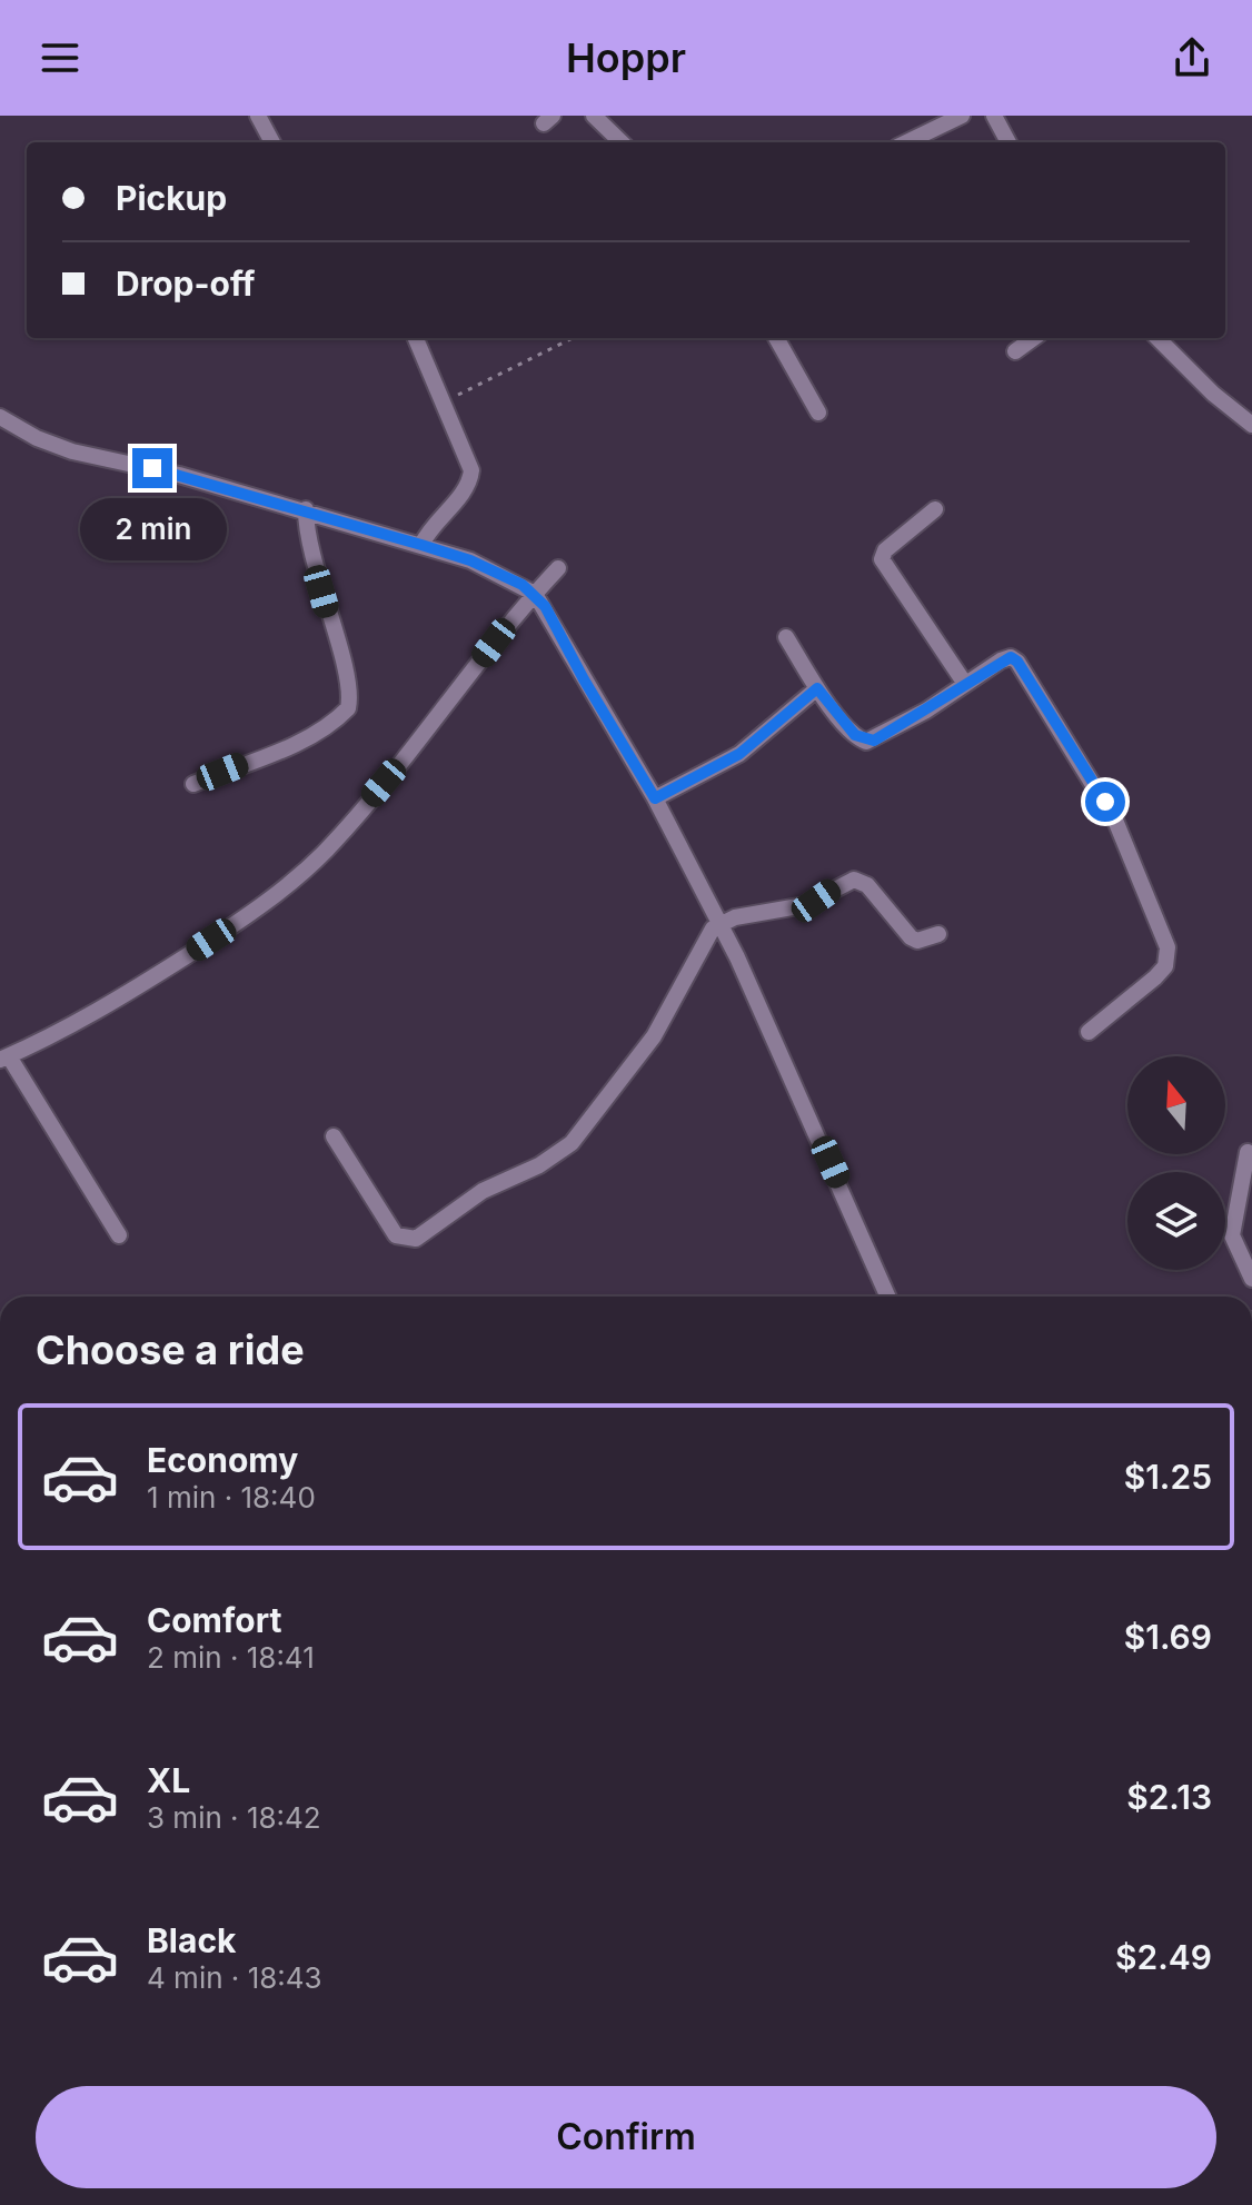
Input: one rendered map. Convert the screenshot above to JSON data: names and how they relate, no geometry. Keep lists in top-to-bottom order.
{
  "north": "top",
  "page": {
    "header": "Hoppr",
    "banner": ["Pickup", "Drop-off"],
    "bubble": "2 min",
    "heading": "Choose a ride",
    "list": [
      {
        "name": "Economy",
        "note": "1 min · 18:40",
        "value": "$1.25"
      },
      {
        "name": "Comfort",
        "note": "2 min · 18:41",
        "value": "$1.69"
      },
      {
        "name": "XL",
        "note": "3 min · 18:42",
        "value": "$2.13"
      },
      {
        "name": "Black",
        "note": "4 min · 18:43",
        "value": "$2.49"
      }
    ],
    "buttons": "Confirm"
  }
}
